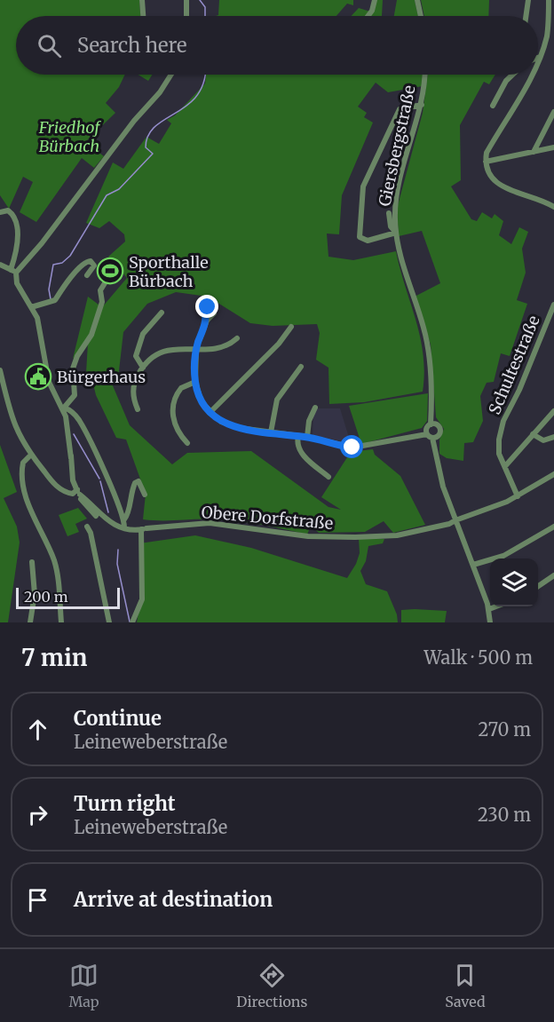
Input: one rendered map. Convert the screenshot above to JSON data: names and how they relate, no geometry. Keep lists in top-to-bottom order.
{
  "streets": {
    "street": ["Giersbergstraße", "Schultestraße", "Obere Dorfstraße"]
  },
  "crossings": [
    ["Schultestraße", "Obere Dorfstraße"]
  ],
  "parks": ["Friedhof Bürbach"],
  "places": {
    "sports": ["Sporthalle Bürbach"],
    "public building": ["Bürgerhaus"]
  },
  "scale_bar": "200 m",
  "page": {
    "search": "Search here",
    "scale": "200 m",
    "heading": ["7 min", "Walk · 500 m"],
    "list": [
      ["Continue", "Leineweberstraße", "270 m"],
      ["Turn right", "Leineweberstraße", "230 m"],
      "Arrive at destination"
    ],
    "nav": ["Map", "Directions", "Saved"]
  }
}
